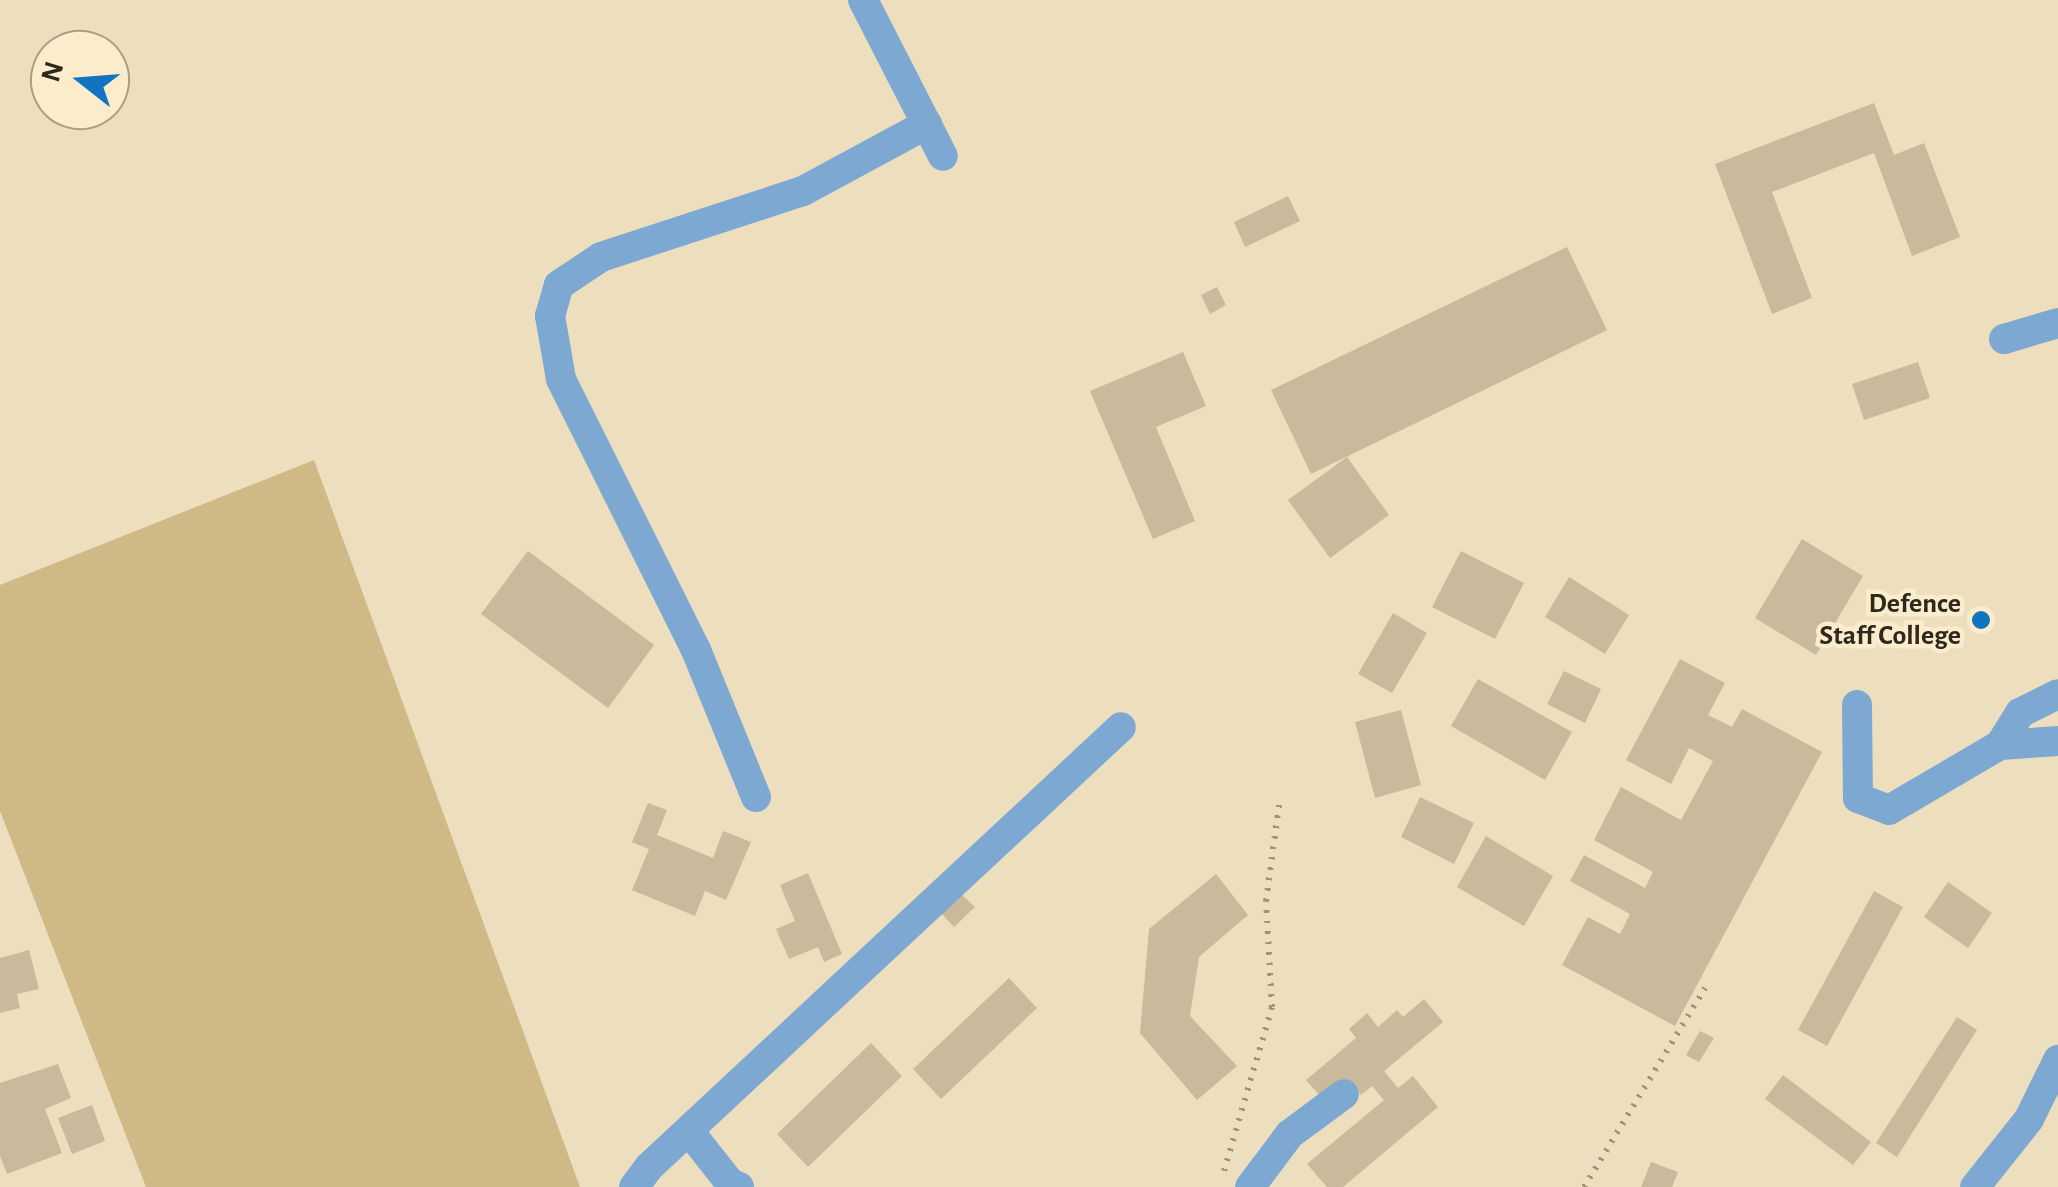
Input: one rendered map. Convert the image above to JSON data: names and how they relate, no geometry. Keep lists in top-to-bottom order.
{
  "places": ["Defence Staff College"],
  "north": "left"
}
